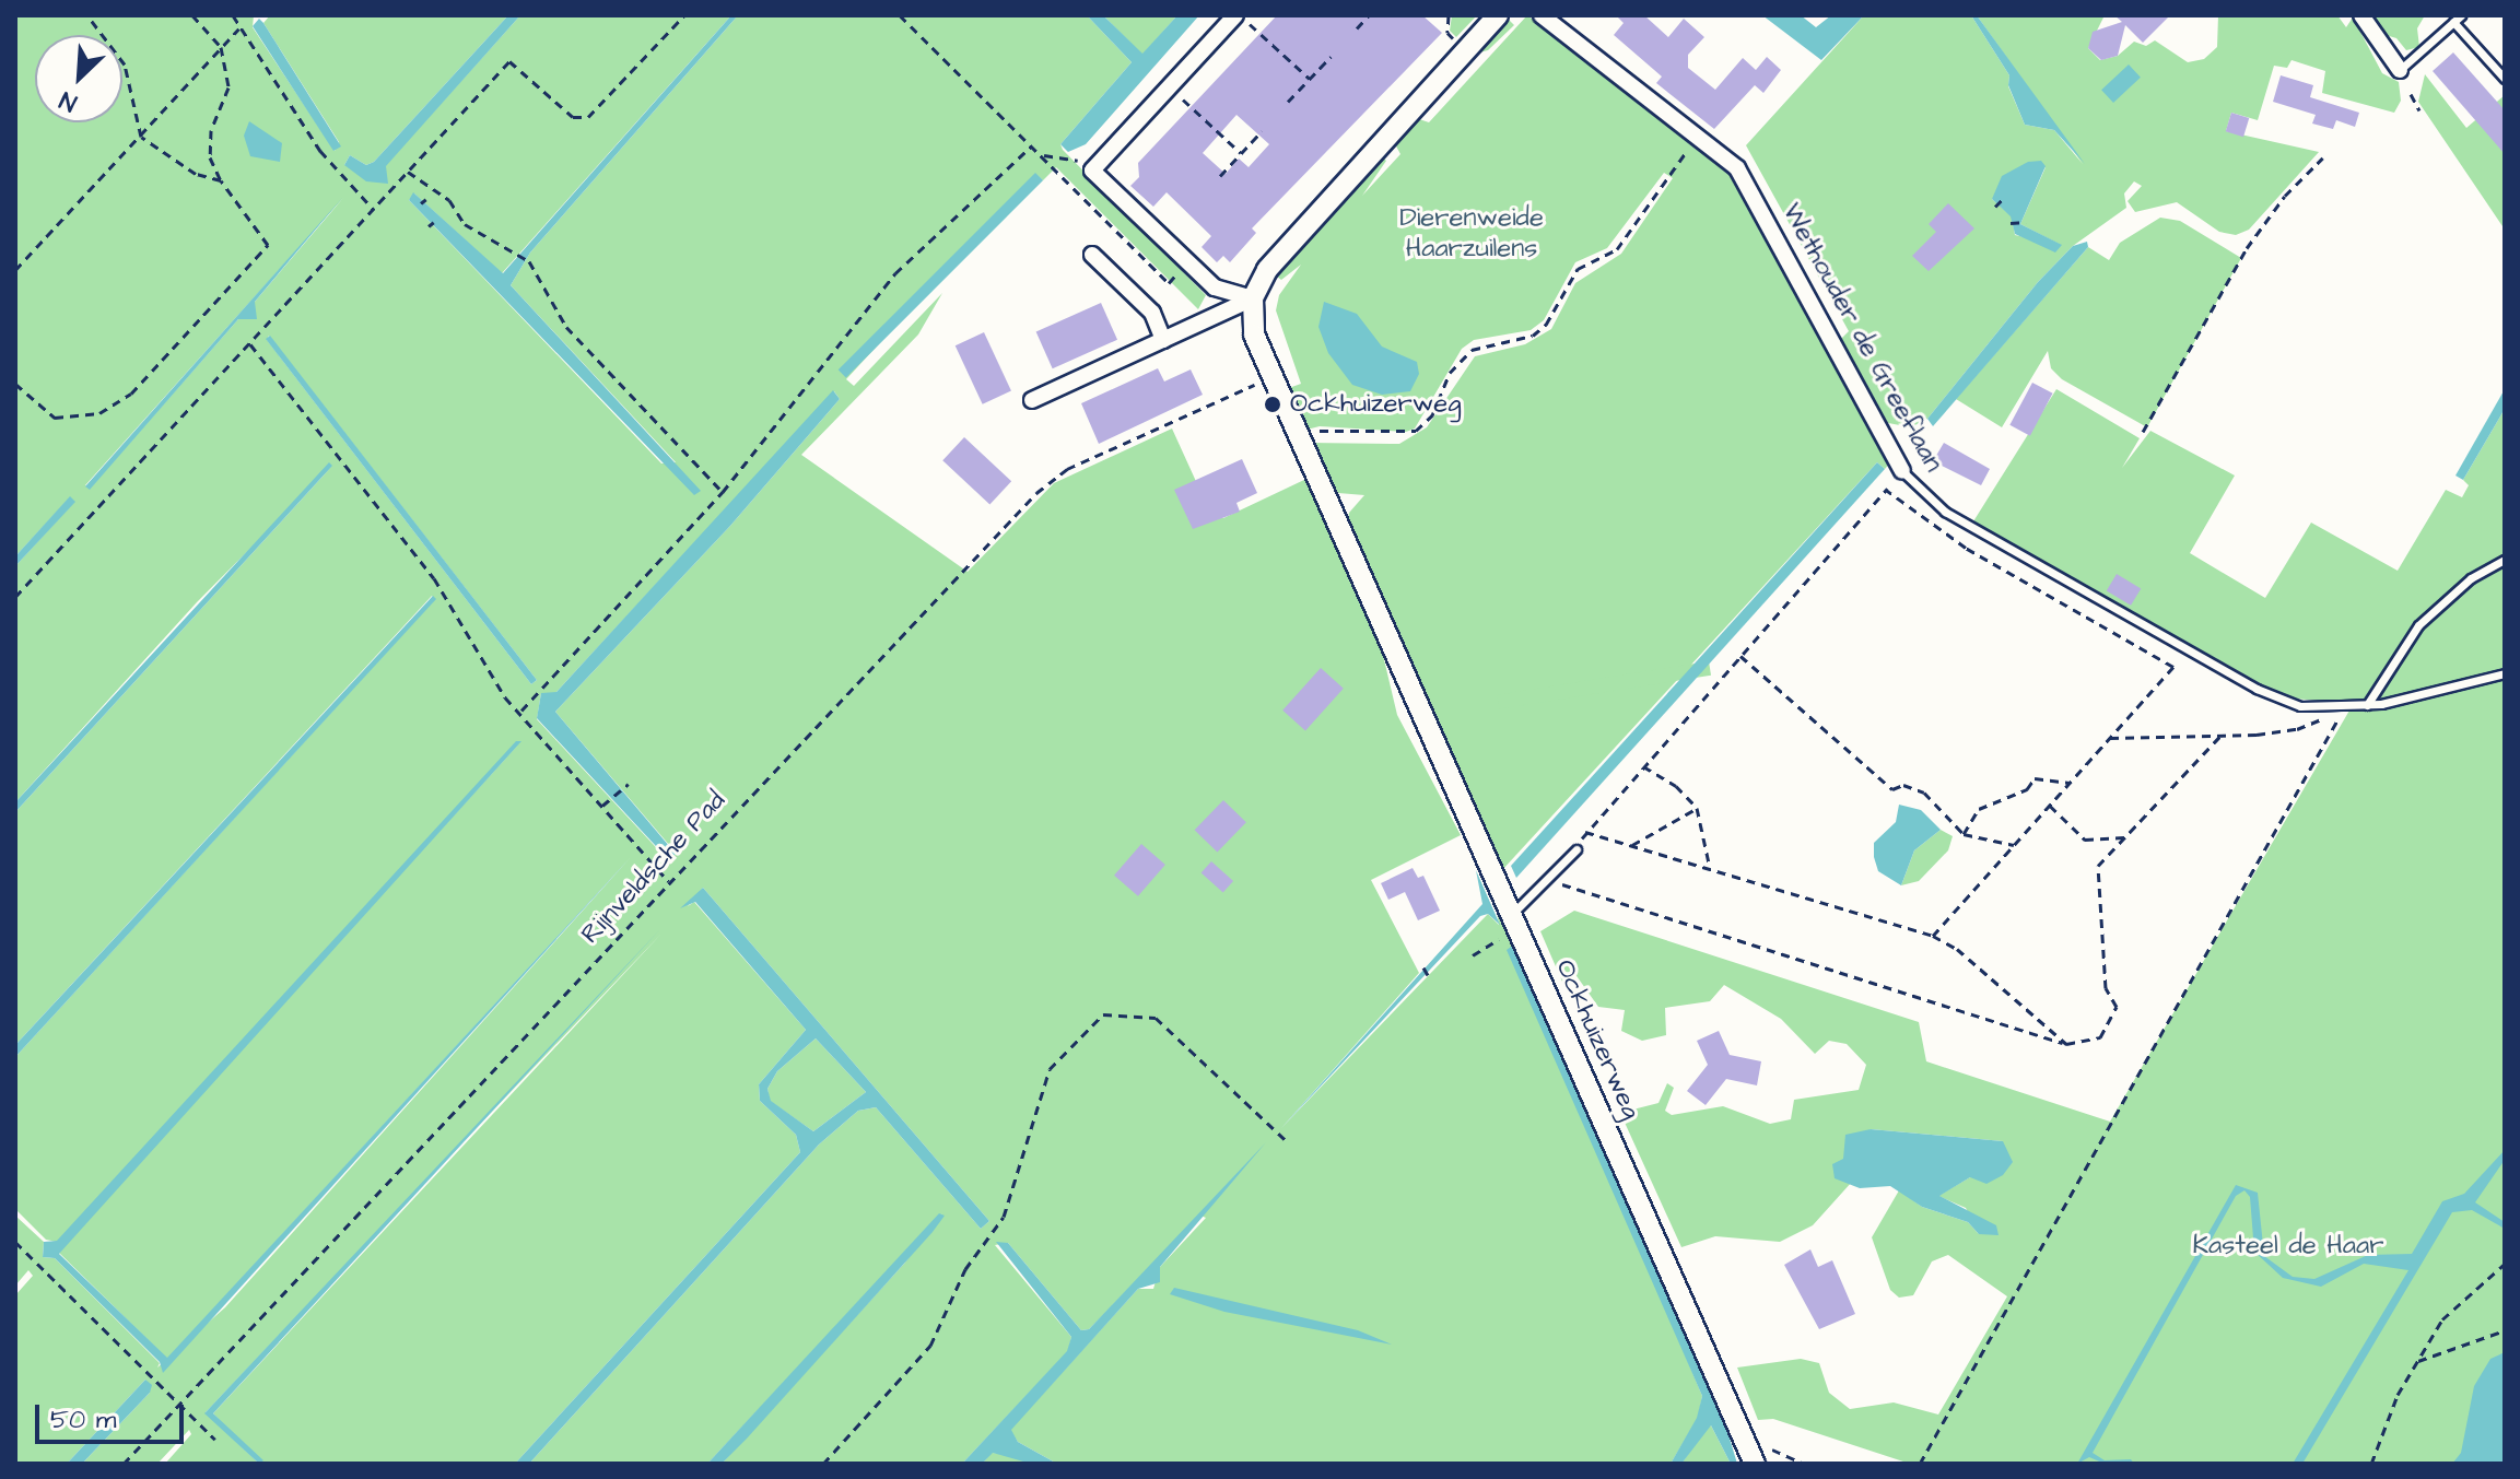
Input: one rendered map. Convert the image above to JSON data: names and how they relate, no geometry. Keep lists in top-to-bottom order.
{
  "streets": {
    "street": ["Wethouder de Greeflaan", "Ockhuizerweg"],
    "path": ["Rijnveldsche Pad"]
  },
  "crossings": [
    ["Rijnveldsche Pad", "Ockhuizerweg"]
  ],
  "parks": ["Dierenweide Haarzuilens", "Kasteel de Haar"],
  "places": ["Ockhuizerweg"],
  "scale_bar": "50 m",
  "north": "bottom left"
}
